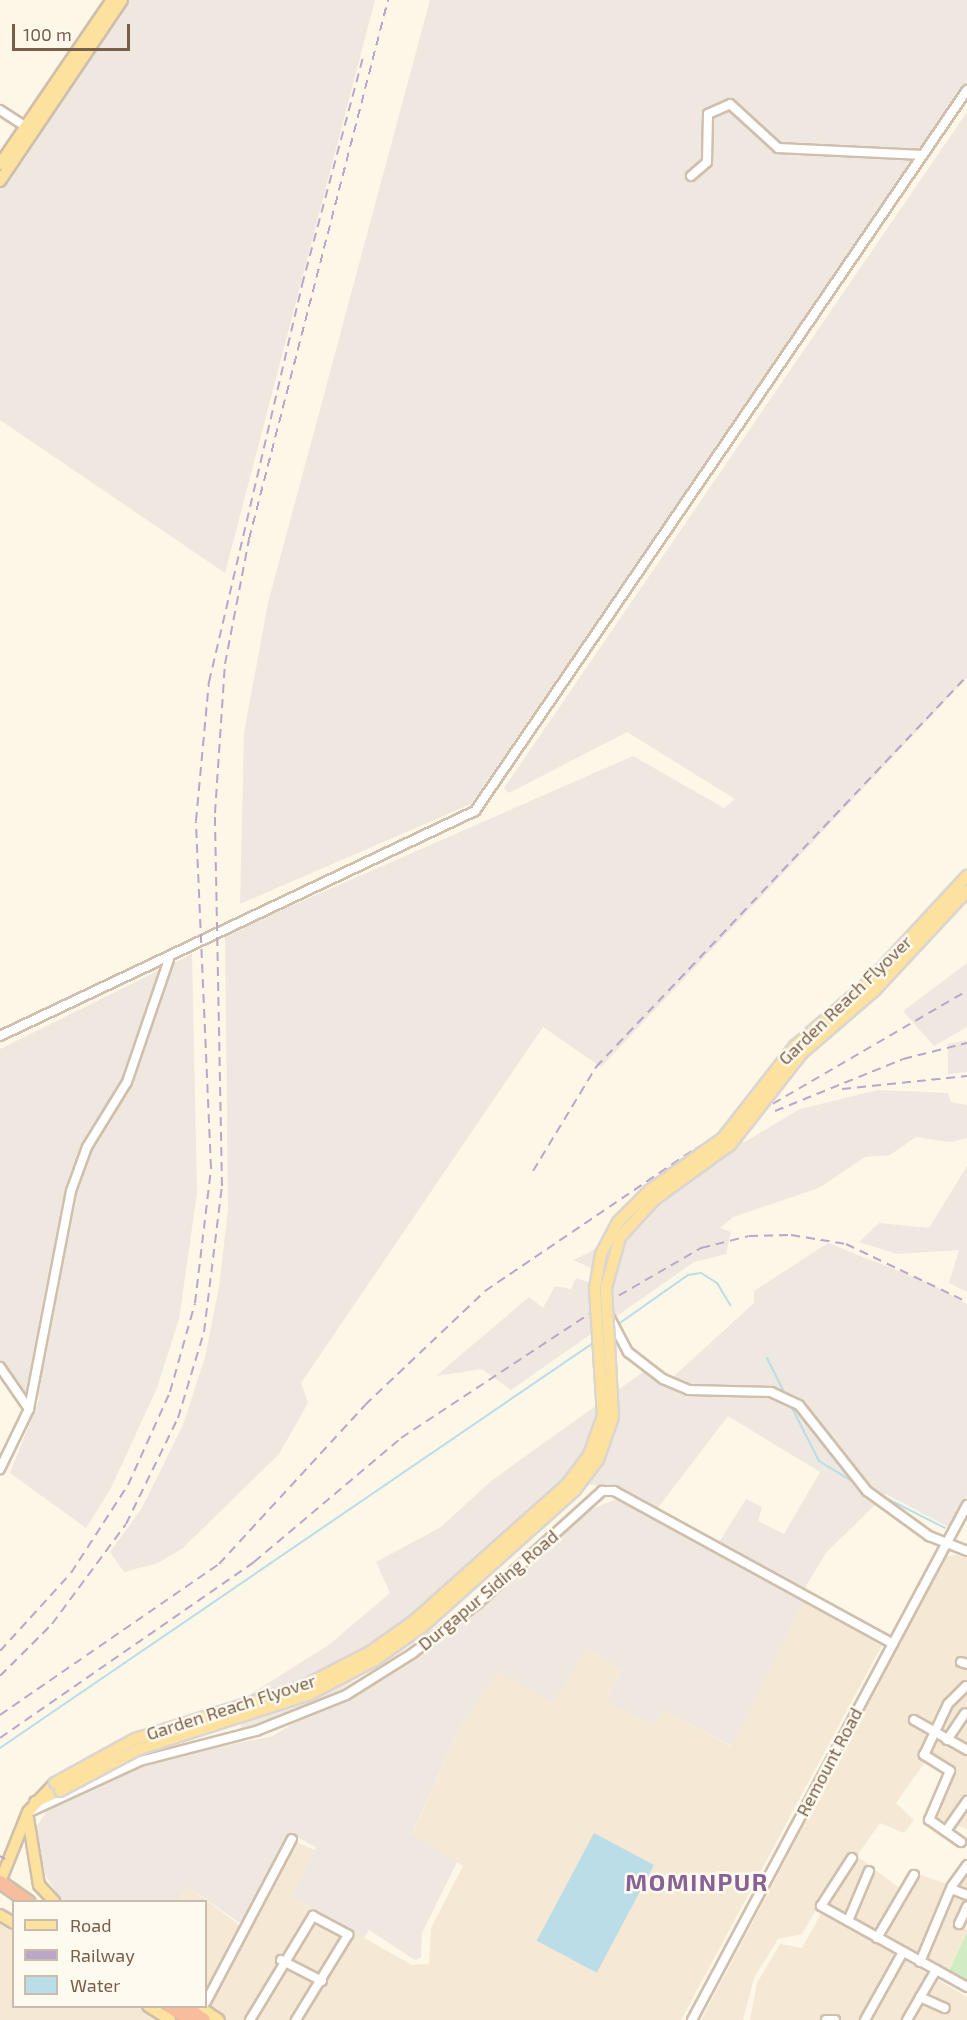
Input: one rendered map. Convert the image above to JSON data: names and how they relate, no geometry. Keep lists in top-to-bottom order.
{
  "streets": {
    "main road": ["Garden Reach Flyover"],
    "street": ["Durgapur Siding Road", "Remount Road"]
  },
  "crossings": [
    ["Garden Reach Flyover", "Durgapur Siding Road"],
    ["Durgapur Siding Road", "Remount Road"]
  ],
  "districts": ["MOMINPUR"],
  "legend": ["Road", "Railway", "Water"],
  "scale_bar": "100 m"
}
